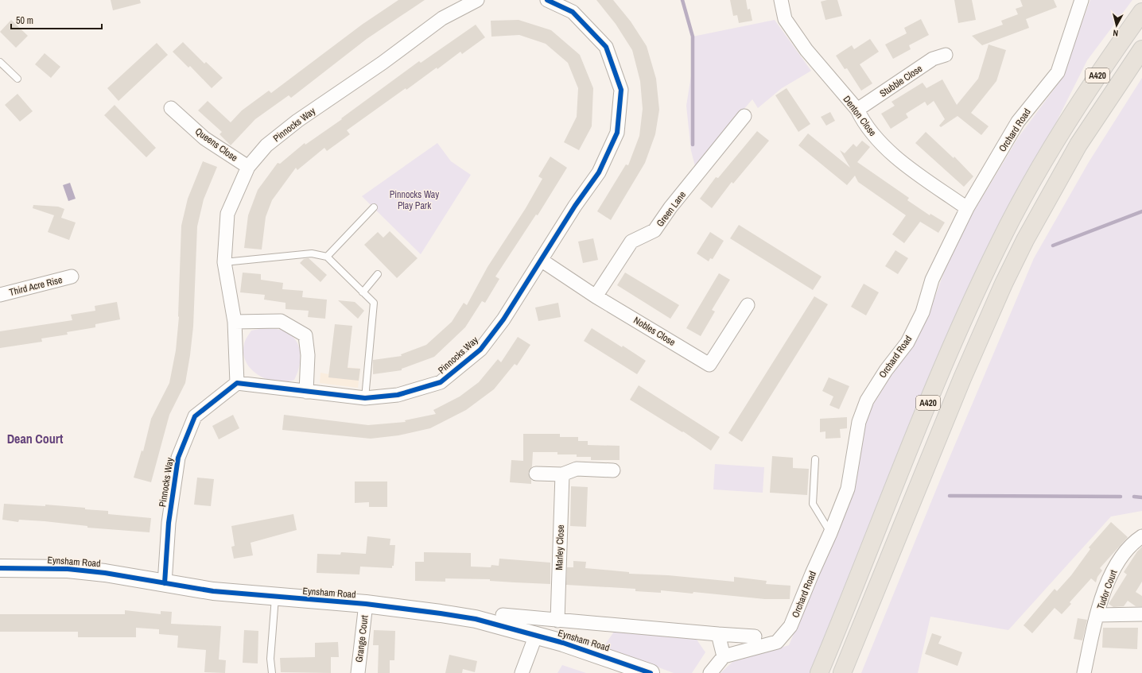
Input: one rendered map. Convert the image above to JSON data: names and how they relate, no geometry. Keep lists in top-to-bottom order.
{
  "streets": {
    "highway": ["A420"],
    "main road": ["Eynsham Road"],
    "street": [
      "Stubble Close",
      "Denton Close",
      "Pinnocks Way",
      "Orchard Road",
      "Queens Close",
      "Green Lane",
      "Third Acre Rise",
      "Nobles Close",
      "Marley Close",
      "Tudor Court",
      "Grange Court"
    ]
  },
  "crossings": [
    ["Stubble Close", "Denton Close"],
    ["Denton Close", "Orchard Road"],
    ["Pinnocks Way", "Queens Close"],
    ["Pinnocks Way", "Nobles Close"],
    ["Pinnocks Way", "Eynsham Road"],
    ["Green Lane", "Nobles Close"],
    ["Marley Close", "Eynsham Road"],
    ["Eynsham Road", "Grange Court"]
  ],
  "districts": ["Dean Court"],
  "parks": ["Pinnocks Way Play Park"],
  "scale_bar": "50 m",
  "north": "bottom"
}
